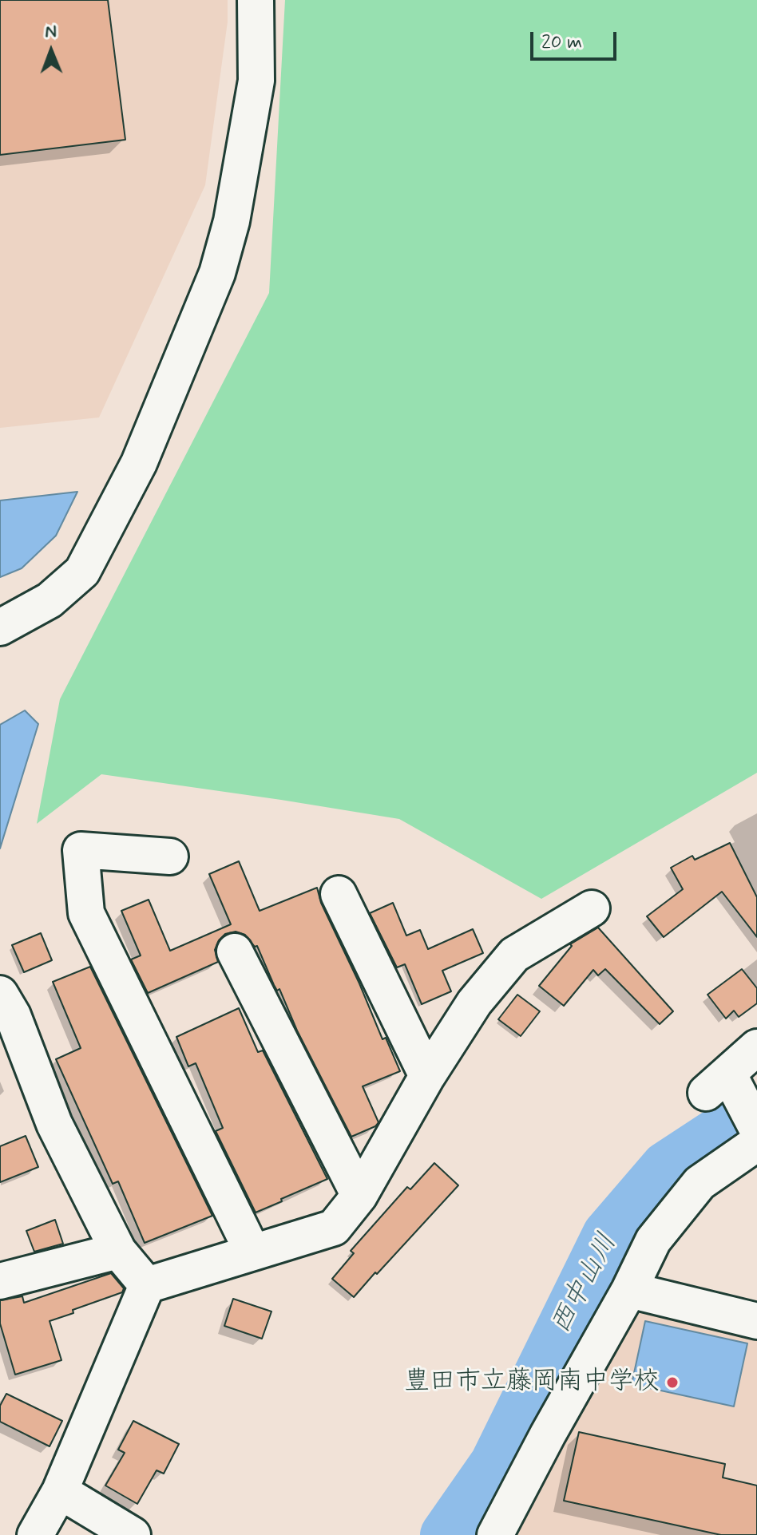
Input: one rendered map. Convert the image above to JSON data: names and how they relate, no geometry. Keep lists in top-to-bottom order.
{
  "water": ["西中山川"],
  "places": ["豊田市立藤岡南中学校"],
  "scale_bar": "20 m",
  "north": "top"
}
